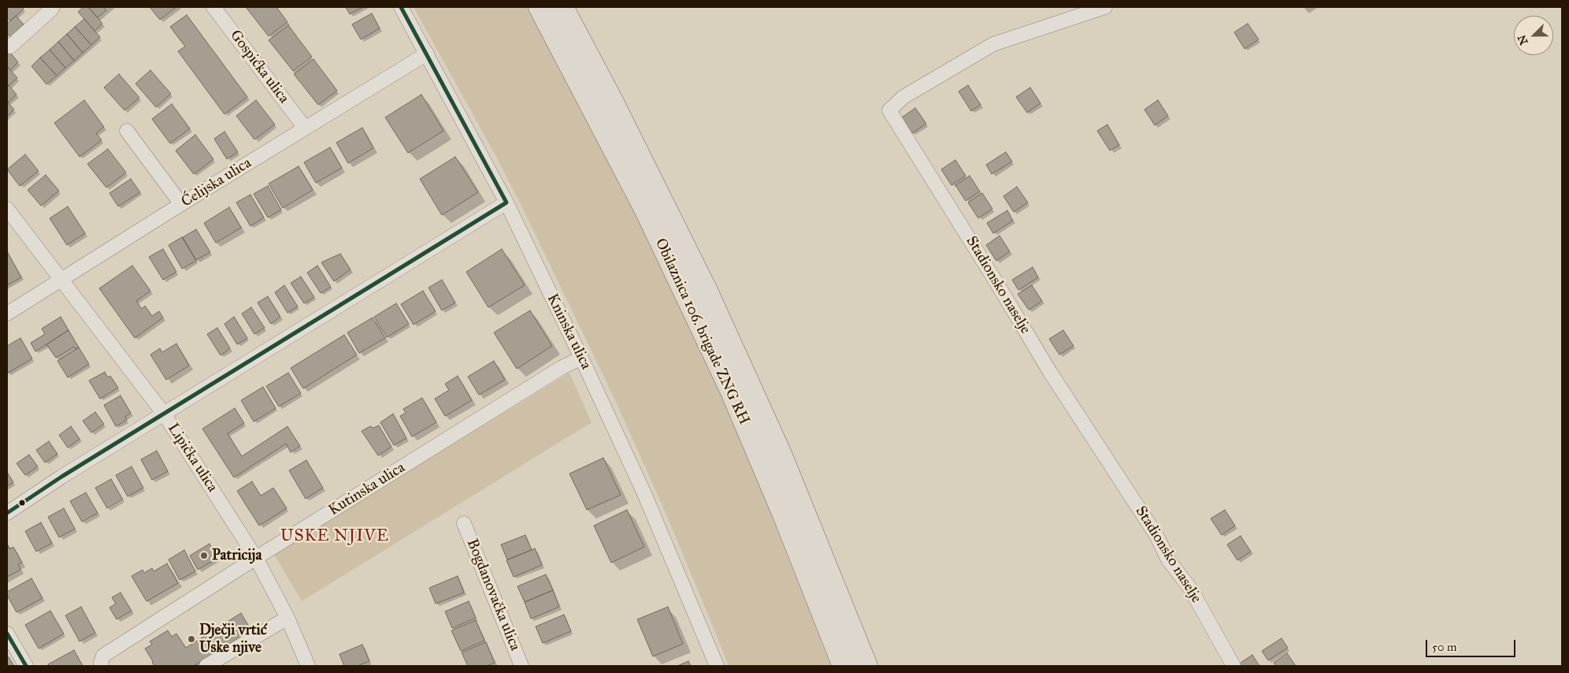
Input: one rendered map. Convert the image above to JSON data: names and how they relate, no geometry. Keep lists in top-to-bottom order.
{
  "streets": {
    "highway": ["Obilaznica 106. brigade ZNG RH"],
    "street": [
      "Gospićka ulica",
      "Ćelijska ulica",
      "Stadionsko naselje",
      "Kninska ulica",
      "Lipička ulica",
      "Kutinska ulica",
      "Bogdanovačka ulica"
    ]
  },
  "crossings": [
    ["Gospićka ulica", "Ćelijska ulica"],
    ["Ćelijska ulica", "Kninska ulica"],
    ["Ćelijska ulica", "Lipička ulica"],
    ["Kninska ulica", "Kutinska ulica"],
    ["Lipička ulica", "Kutinska ulica"]
  ],
  "districts": ["USKE NJIVE"],
  "places": ["Patricija", "Dječji vrtić Uske njive"],
  "scale_bar": "50 m",
  "north": "bottom left"
}
